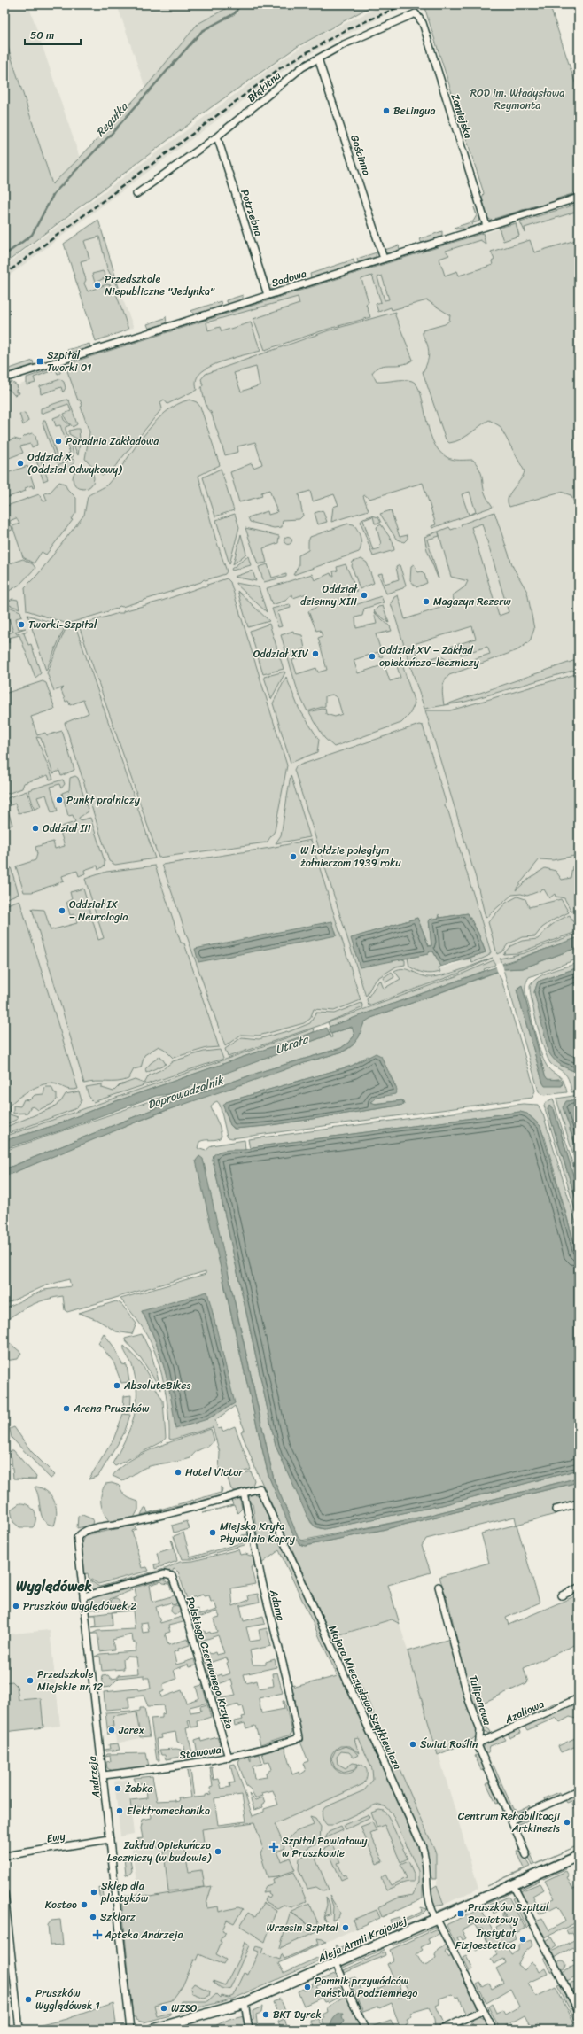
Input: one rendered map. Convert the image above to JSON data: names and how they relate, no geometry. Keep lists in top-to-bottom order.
{
  "streets": {
    "street": [
      "Błękitna",
      "Zamiejska",
      "Gościnna",
      "Potrzebna",
      "Sadowa",
      "Adama",
      "Polskiego Czerwonego Krzyża",
      "Majora Mieczysława Szyłkiewicza",
      "Tulipanowa",
      "Azaliowa",
      "Stawowa",
      "Andrzeja",
      "Ewy",
      "Aleja Armii Krajowej"
    ]
  },
  "crossings": [
    ["Błękitna", "Zamiejska"],
    ["Błękitna", "Gościnna"],
    ["Błękitna", "Potrzebna"],
    ["Zamiejska", "Sadowa"],
    ["Gościnna", "Sadowa"],
    ["Potrzebna", "Sadowa"],
    ["Adama", "Majora Mieczysława Szyłkiewicza"],
    ["Adama", "Stawowa"],
    ["Adama", "Andrzeja"],
    ["Polskiego Czerwonego Krzyża", "Stawowa"],
    ["Polskiego Czerwonego Krzyża", "Andrzeja"],
    ["Majora Mieczysława Szyłkiewicza", "Andrzeja"],
    ["Majora Mieczysława Szyłkiewicza", "Aleja Armii Krajowej"],
    ["Tulipanowa", "Azaliowa"],
    ["Stawowa", "Andrzeja"],
    ["Andrzeja", "Ewy"]
  ],
  "districts": ["Wyględówek"],
  "water": ["Regułka", "Utrata", "Doprowadzalnik"],
  "parks": ["ROD im. Władysława Reymonta"],
  "places": {
    "other": [
      "BeLingua",
      "Przedszkole Niepubliczne \"Jedynka\"",
      "Poradnia Zakładowa",
      "Oddział X (Oddział Odwykowy)",
      "Oddział dzienny XIII",
      "Magazyn Rezerw",
      "Tworki-Szpital",
      "Oddział XIV",
      "Oddział XV – Zakład opiekuńczo-leczniczy",
      "Punkt pralniczy",
      "Oddział III",
      "W hołdzie poległym żołnierzom 1939 roku",
      "Oddział IX – Neurologia",
      "AbsoluteBikes",
      "Arena Pruszków",
      "Hotel Victor",
      "Miejska Kryta Pływalnia Kapry",
      "Pruszków Wyględówek 2",
      "Przedszkole Miejskie nr 12",
      "Jarex",
      "Świat Roślin",
      "Żabka",
      "Elektromechanika",
      "Centrum Rehabilitacji Artkinezis",
      "Zakład Opiekuńczo Leczniczy (w budowie)",
      "Sklep dla plastyków",
      "Kosteo",
      "Szklarz",
      "Wrzesin Szpital",
      "Instytut Fizjoestetica",
      "Pomnik przywódców Państwa Podziemnego",
      "Pruszków Wyględówek 1",
      "WZSO",
      "BKT Dyrek"
    ],
    "transit": ["Szpital Tworki 01", "Pruszków Szpital Powiatowy"],
    "health": ["Szpital Powiatowy w Pruszkowie", "Apteka Andrzeja"]
  },
  "scale_bar": "50 m"
}
